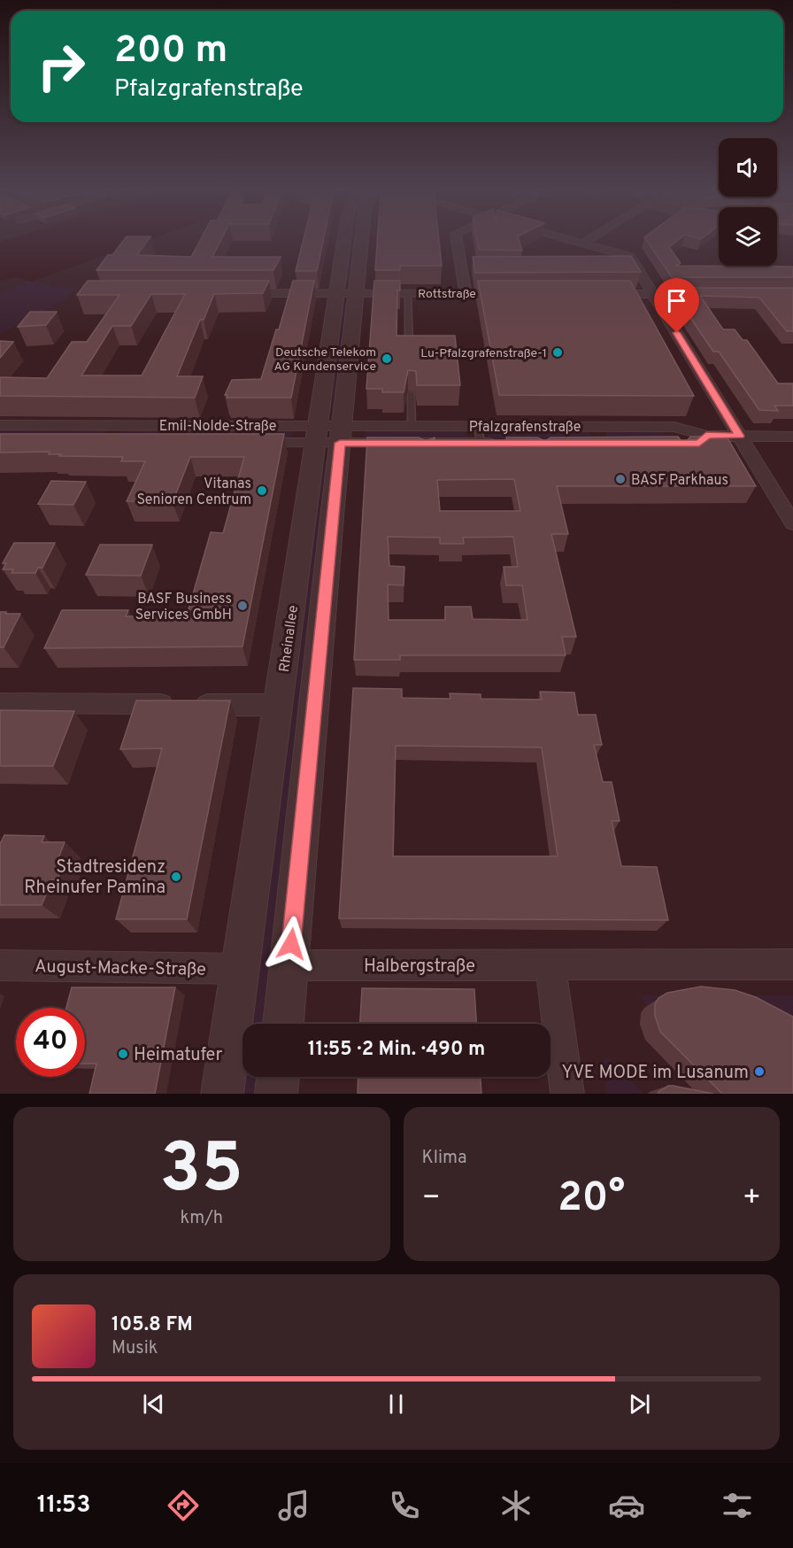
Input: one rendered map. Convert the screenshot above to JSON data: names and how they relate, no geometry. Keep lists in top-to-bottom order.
{
  "streets": {
    "street": [
      "Rottstraße",
      "Emil-Nolde-Straße",
      "Pfalzgrafenstraße",
      "Rheinallee",
      "Halbergstraße",
      "August-Macke-Straße"
    ]
  },
  "crossings": [
    ["Rottstraße", "Rheinallee"],
    ["Emil-Nolde-Straße", "Pfalzgrafenstraße"],
    ["Emil-Nolde-Straße", "Rheinallee"],
    ["Pfalzgrafenstraße", "Rheinallee"],
    ["Rheinallee", "Halbergstraße"],
    ["Rheinallee", "August-Macke-Straße"]
  ],
  "places": [
    "Lu-Pfalzgrafenstraße-1",
    "Deutsche Telekom AG Kundenservice",
    "BASF Parkhaus",
    "Vitanas Senioren Centrum",
    "BASF Business Services GmbH",
    "Stadtresidenz Rheinufer Pamina",
    "Heimatufer",
    "YVE MODE im Lusanum"
  ],
  "page": {
    "turn": ["200 m", "Pfalzgrafenstraße"],
    "limit": "40",
    "trip": "11:55 · 2 Min. · 490 m",
    "tile": [
      ["35", "km/h"],
      "Klima"
    ],
    "heat": ["−", "20°", "+"],
    "song": ["105.8 FM", "Musik"],
    "tabs": "11:53"
  }
}
